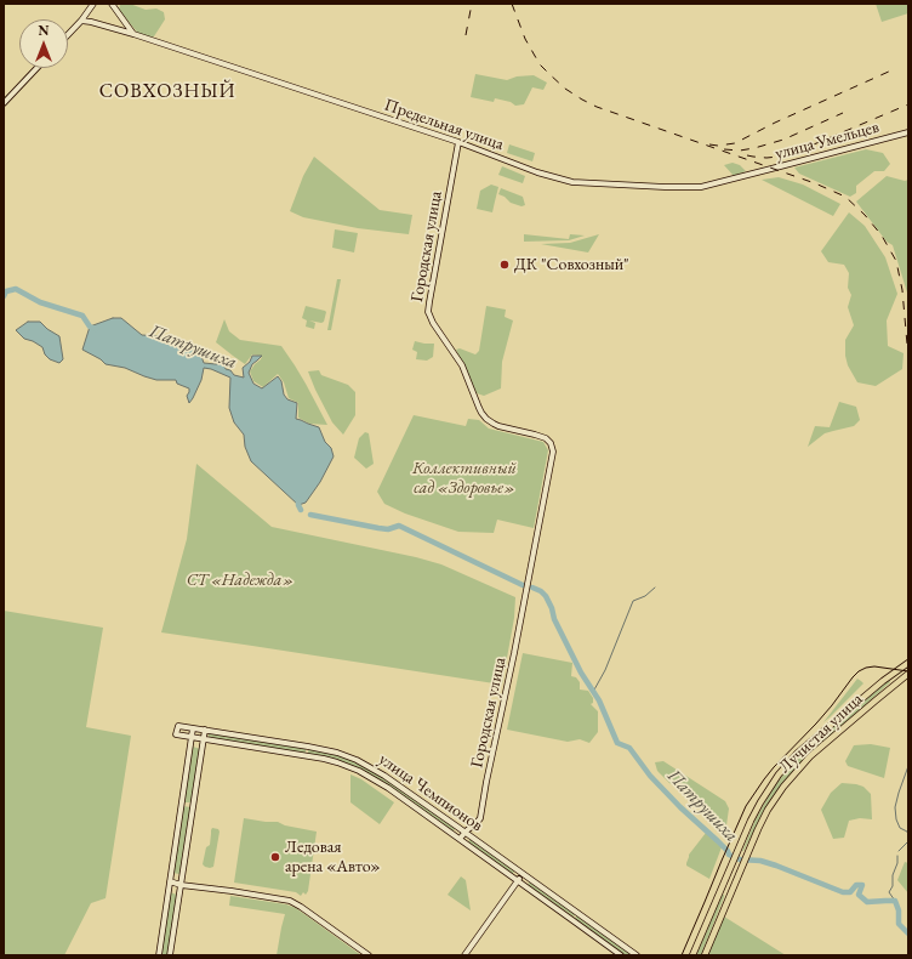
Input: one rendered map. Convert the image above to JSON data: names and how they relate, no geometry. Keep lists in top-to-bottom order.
{
  "streets": {
    "main road": ["Лучистая улица"],
    "street": [
      "Предельная улица",
      "улица Умельцев",
      "Городская улица",
      "улица Чемпионов"
    ]
  },
  "crossings": [
    ["Предельная улица", "улица Умельцев"],
    ["Предельная улица", "Городская улица"],
    ["Городская улица", "улица Чемпионов"]
  ],
  "districts": ["СОВХОЗНЫЙ"],
  "water": ["Патрушиха"],
  "parks": ["Коллективный сад «Здоровье»", "СТ «Надежда»"],
  "places": ["ДК \"Совхозный\"", "Ледовая арена «Авто»"],
  "north": "top"
}
